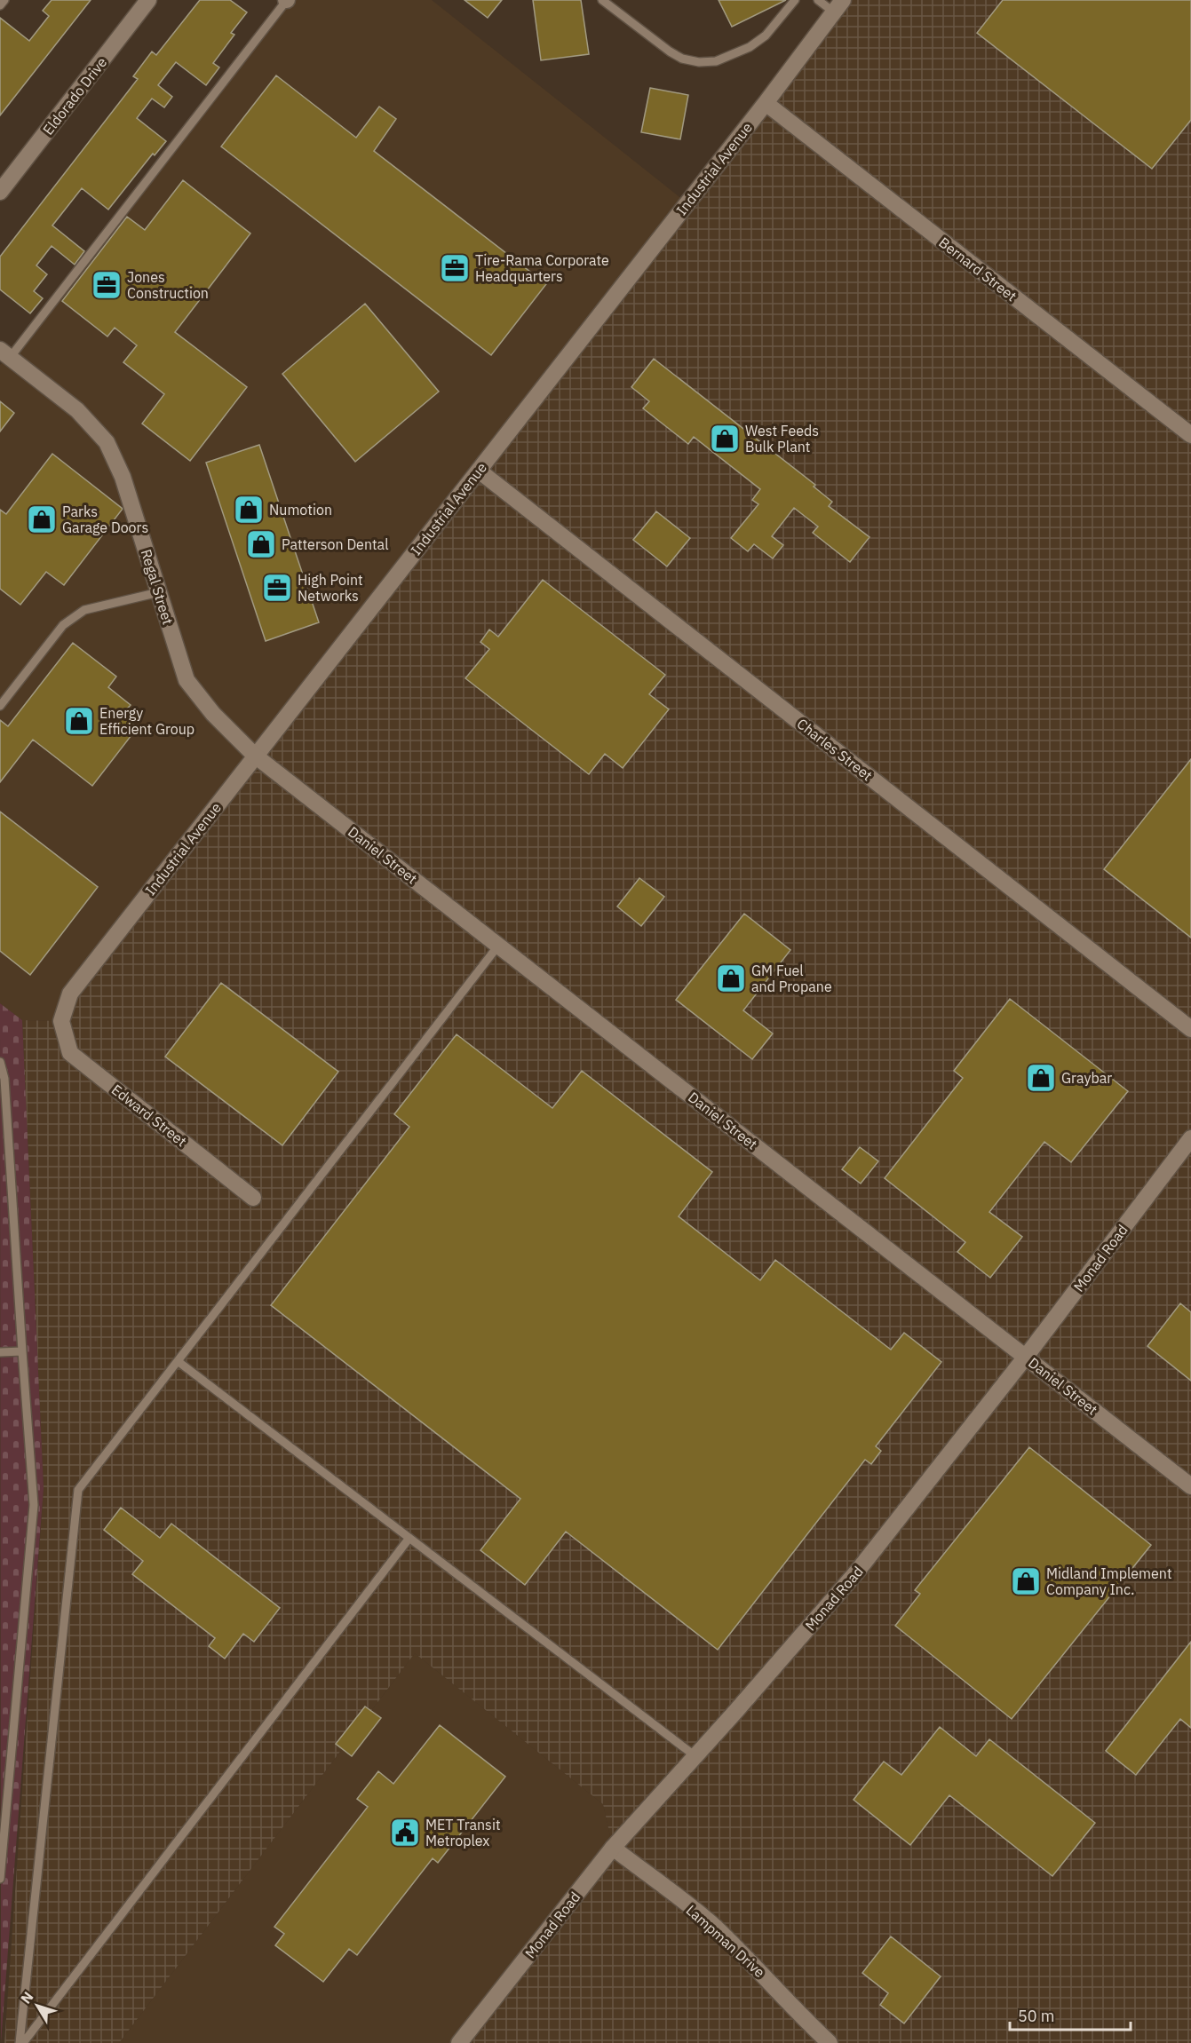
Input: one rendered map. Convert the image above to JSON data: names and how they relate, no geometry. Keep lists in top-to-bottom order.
{
  "streets": {
    "street": [
      "Eldorado Drive",
      "Industrial Avenue",
      "Bernard Street",
      "Regal Street",
      "Charles Street",
      "Daniel Street",
      "Edward Street",
      "Monad Road",
      "Lampman Drive"
    ]
  },
  "crossings": [
    ["Industrial Avenue", "Bernard Street"],
    ["Industrial Avenue", "Regal Street"],
    ["Industrial Avenue", "Charles Street"],
    ["Industrial Avenue", "Daniel Street"],
    ["Industrial Avenue", "Edward Street"],
    ["Regal Street", "Daniel Street"],
    ["Daniel Street", "Monad Road"],
    ["Monad Road", "Lampman Drive"]
  ],
  "places": {
    "office": ["Tire-Rama Corporate Headquarters", "Jones Construction", "High Point Networks"],
    "shop": [
      "West Feeds Bulk Plant",
      "Numotion",
      "Parks Garage Doors",
      "Patterson Dental",
      "Energy Efficient Group",
      "GM Fuel and Propane",
      "Graybar",
      "Midland Implement Company Inc."
    ],
    "public building": ["MET Transit Metroplex"]
  },
  "scale_bar": "50 m",
  "north": "top left"
}
